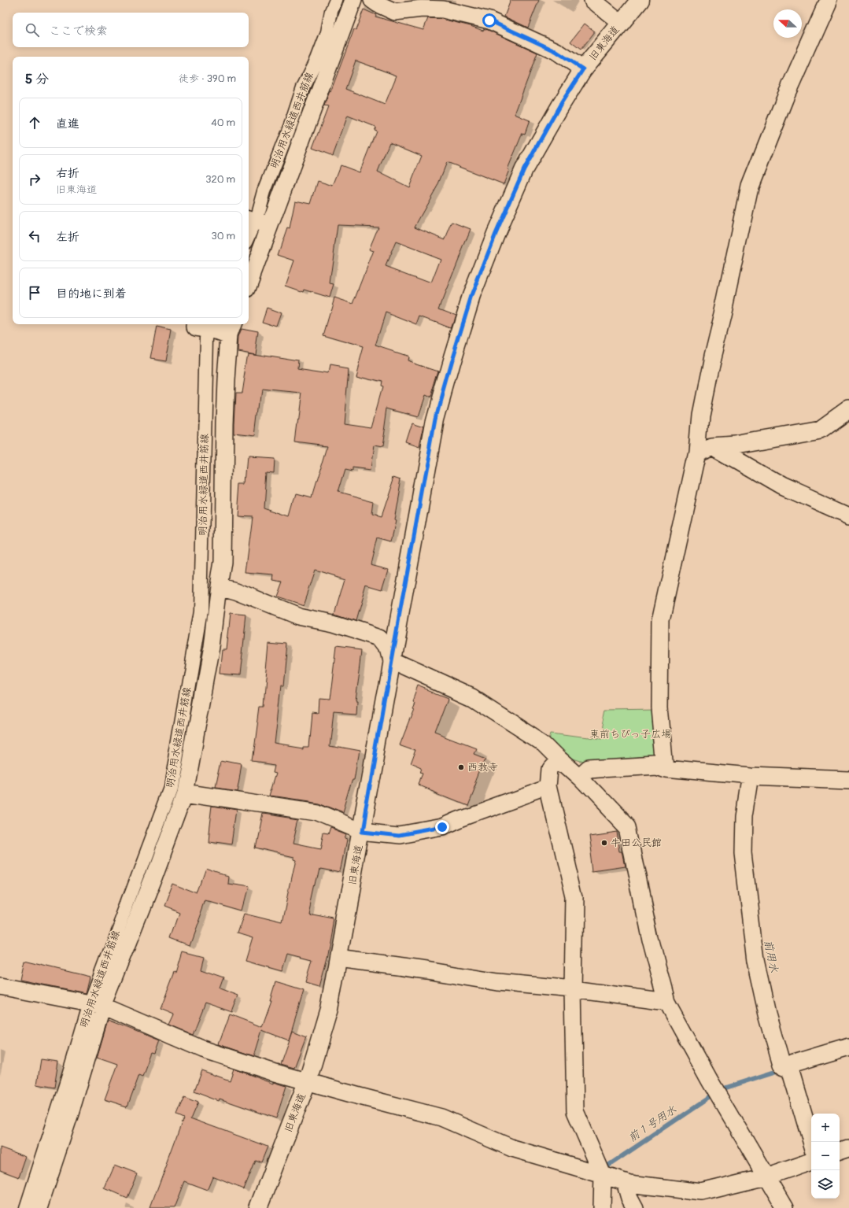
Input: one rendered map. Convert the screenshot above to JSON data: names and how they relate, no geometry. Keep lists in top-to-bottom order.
{
  "streets": {
    "street": ["旧東海道", "明治用水緑道西井筋線"]
  },
  "water": ["前用水", "前１号用水"],
  "parks": ["東前ちびっ子広場"],
  "places": ["西教寺", "牛田公民館"],
  "north": "left",
  "page": {
    "search": "ここで検索",
    "heading": ["5 分", "徒歩 · 390 m"],
    "list": [
      ["直進", "40 m"],
      ["右折", "旧東海道", "320 m"],
      ["左折", "30 m"],
      "目的地に到着"
    ],
    "map_buttons": ["+", "−"]
  }
}
